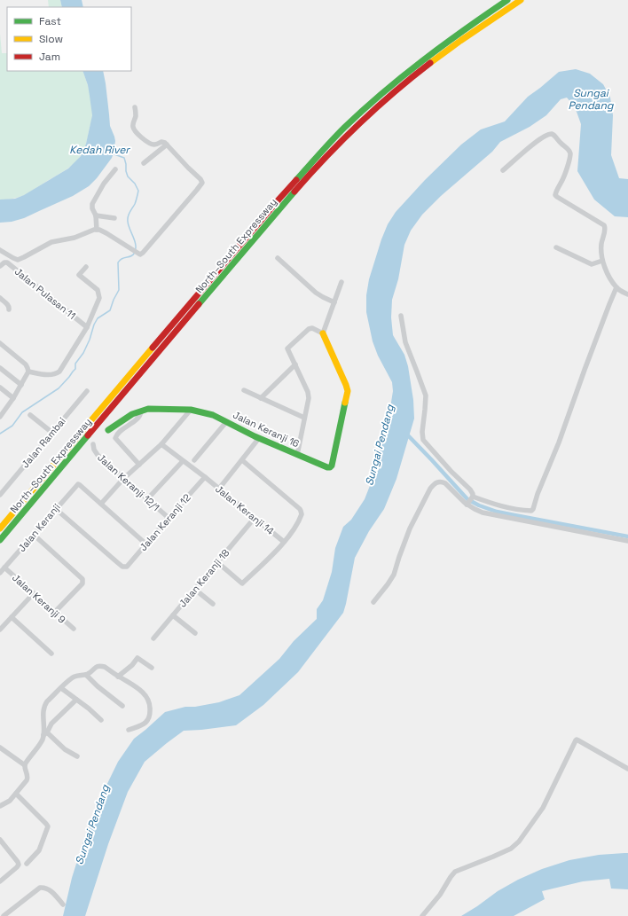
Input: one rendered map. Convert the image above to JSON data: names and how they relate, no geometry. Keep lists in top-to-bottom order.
{
  "streets": {
    "main road": ["North–South Expressway", "Jalan Keranji 16"],
    "street": [
      "Jalan Pulasan 11",
      "Jalan Rambai",
      "Jalan Keranji 12/1",
      "Jalan Keranji 14",
      "Jalan Keranji 12",
      "Jalan Keranji",
      "Jalan Keranji 18",
      "Jalan Keranji 9"
    ]
  },
  "crossings": [
    ["Jalan Keranji 12/1", "Jalan Keranji 12"],
    ["Jalan Keranji 14", "Jalan Keranji 12"],
    ["Jalan Keranji 14", "Jalan Keranji 18"],
    ["Jalan Keranji 12", "Jalan Keranji"],
    ["Jalan Keranji", "Jalan Keranji 9"]
  ],
  "water": ["Sungai Pendang", "Kedah River"],
  "legend": ["Fast", "Slow", "Jam"]
}
